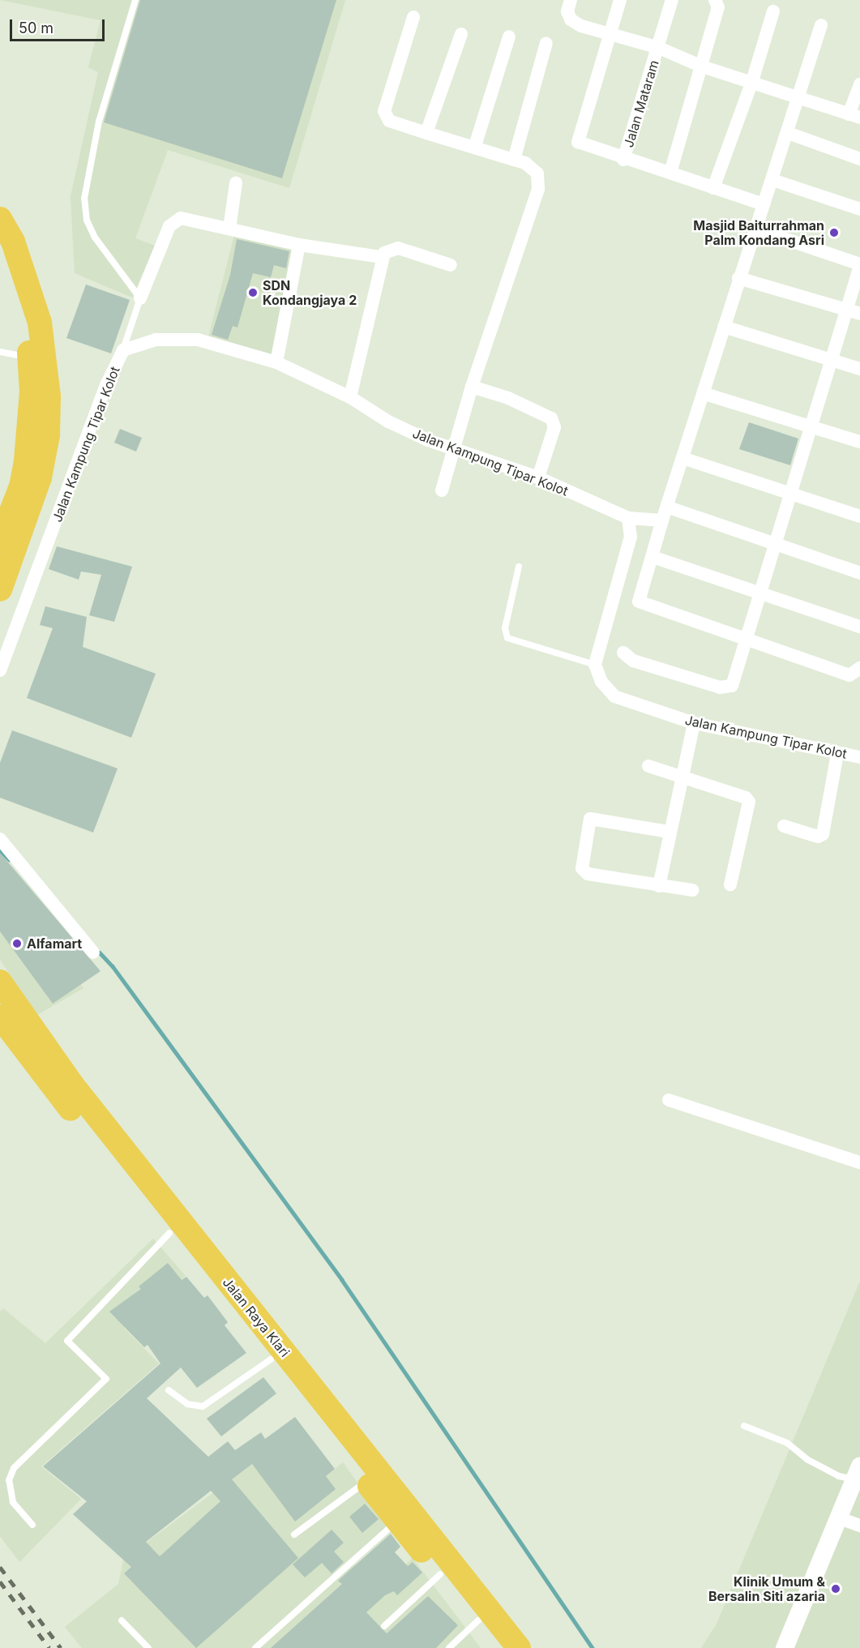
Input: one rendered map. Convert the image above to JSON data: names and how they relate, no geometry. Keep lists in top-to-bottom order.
{
  "streets": {
    "highway": ["Jalan Raya Klari"],
    "street": ["Jalan Mataram", "Jalan Kampung Tipar Kolot"]
  },
  "places": [
    "Masjid Baiturrahman Palm Kondang Asri",
    "SDN Kondangjaya 2",
    "Alfamart",
    "Klinik Umum & Bersalin Siti azaria"
  ],
  "scale_bar": "50 m"
}
